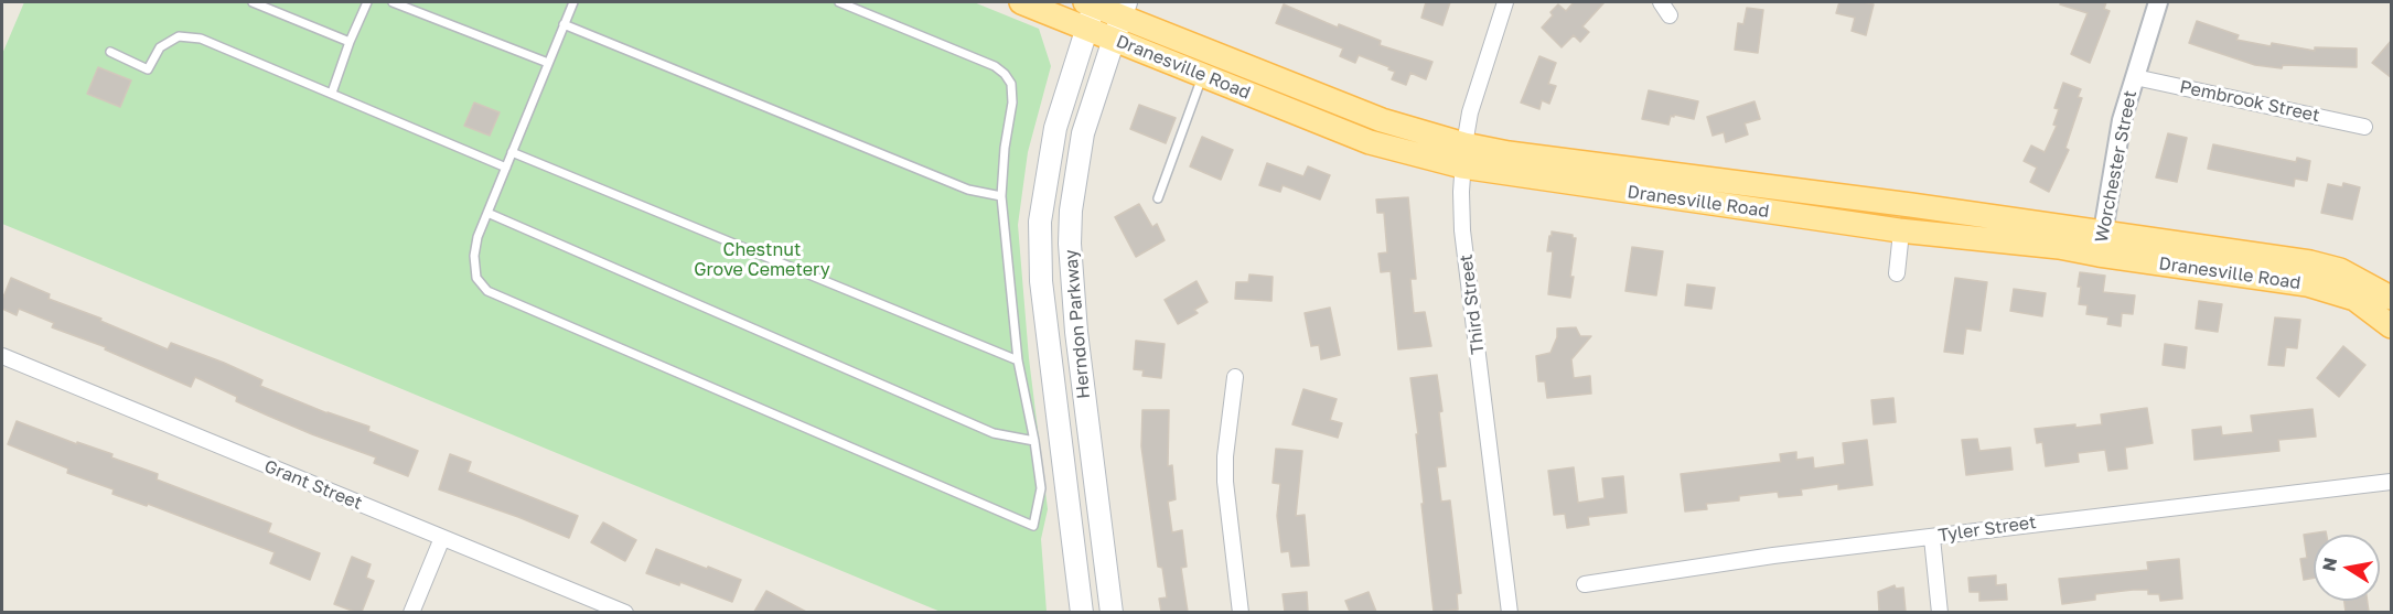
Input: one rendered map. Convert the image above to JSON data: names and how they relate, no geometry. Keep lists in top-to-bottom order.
{
  "streets": {
    "main road": ["Dranesville Road", "Herndon Parkway"],
    "street": [
      "Pembrook Street",
      "Worchester Street",
      "Third Street",
      "Grant Street",
      "Tyler Street"
    ]
  },
  "crossings": [
    ["Dranesville Road", "Worchester Street"],
    ["Dranesville Road", "Third Street"],
    ["Dranesville Road", "Herndon Parkway"],
    ["Pembrook Street", "Worchester Street"]
  ],
  "parks": ["Chestnut Grove Cemetery"],
  "north": "left"
}
